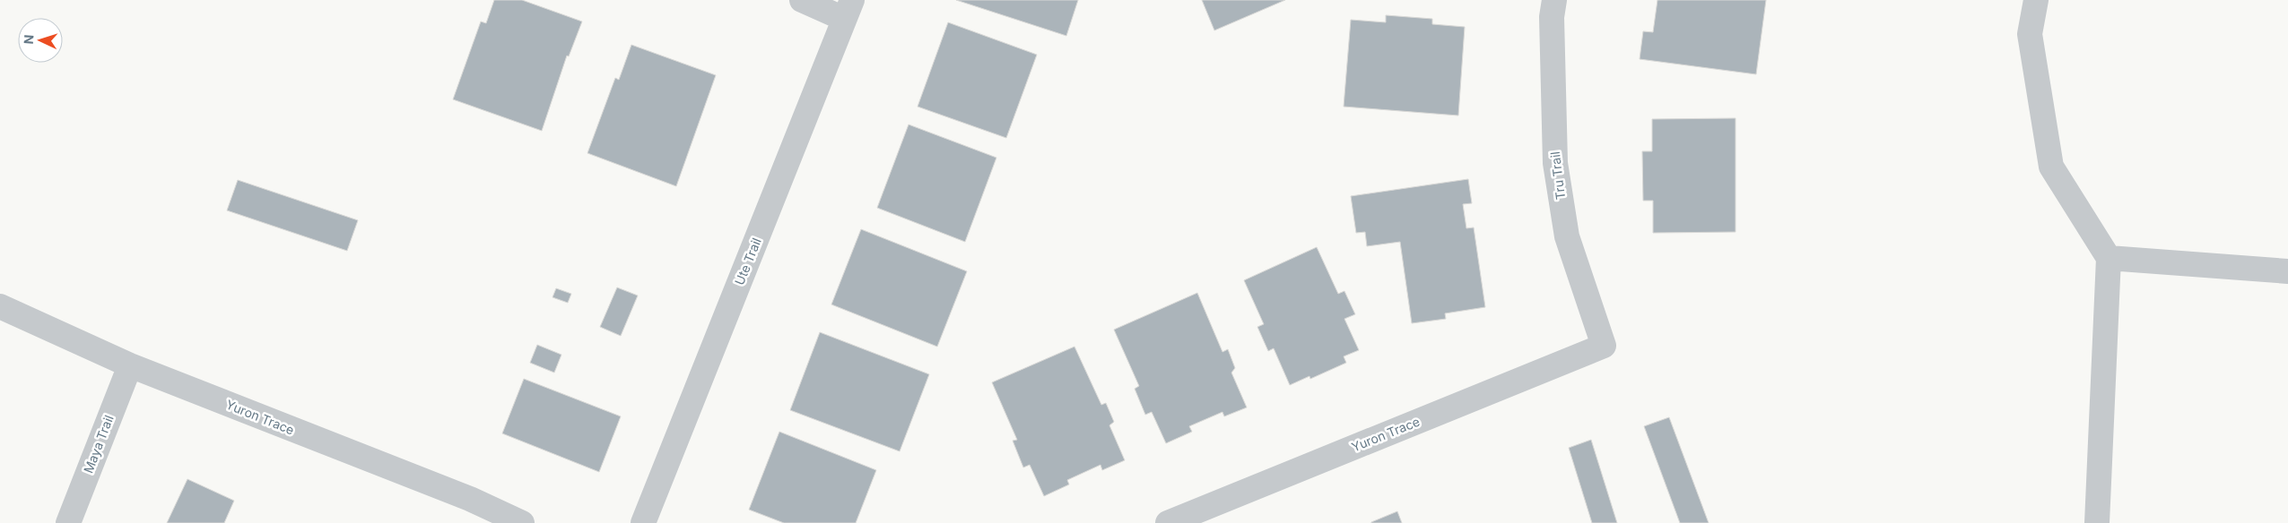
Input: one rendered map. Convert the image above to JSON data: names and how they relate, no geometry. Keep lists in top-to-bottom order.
{
  "streets": {
    "street": [
      "Tru Trail",
      "Ute Trail",
      "Yuron Trace",
      "Maya Trail"
    ]
  },
  "crossings": [
    ["Tru Trail", "Yuron Trace"],
    ["Yuron Trace", "Maya Trail"]
  ],
  "north": "left"
}
